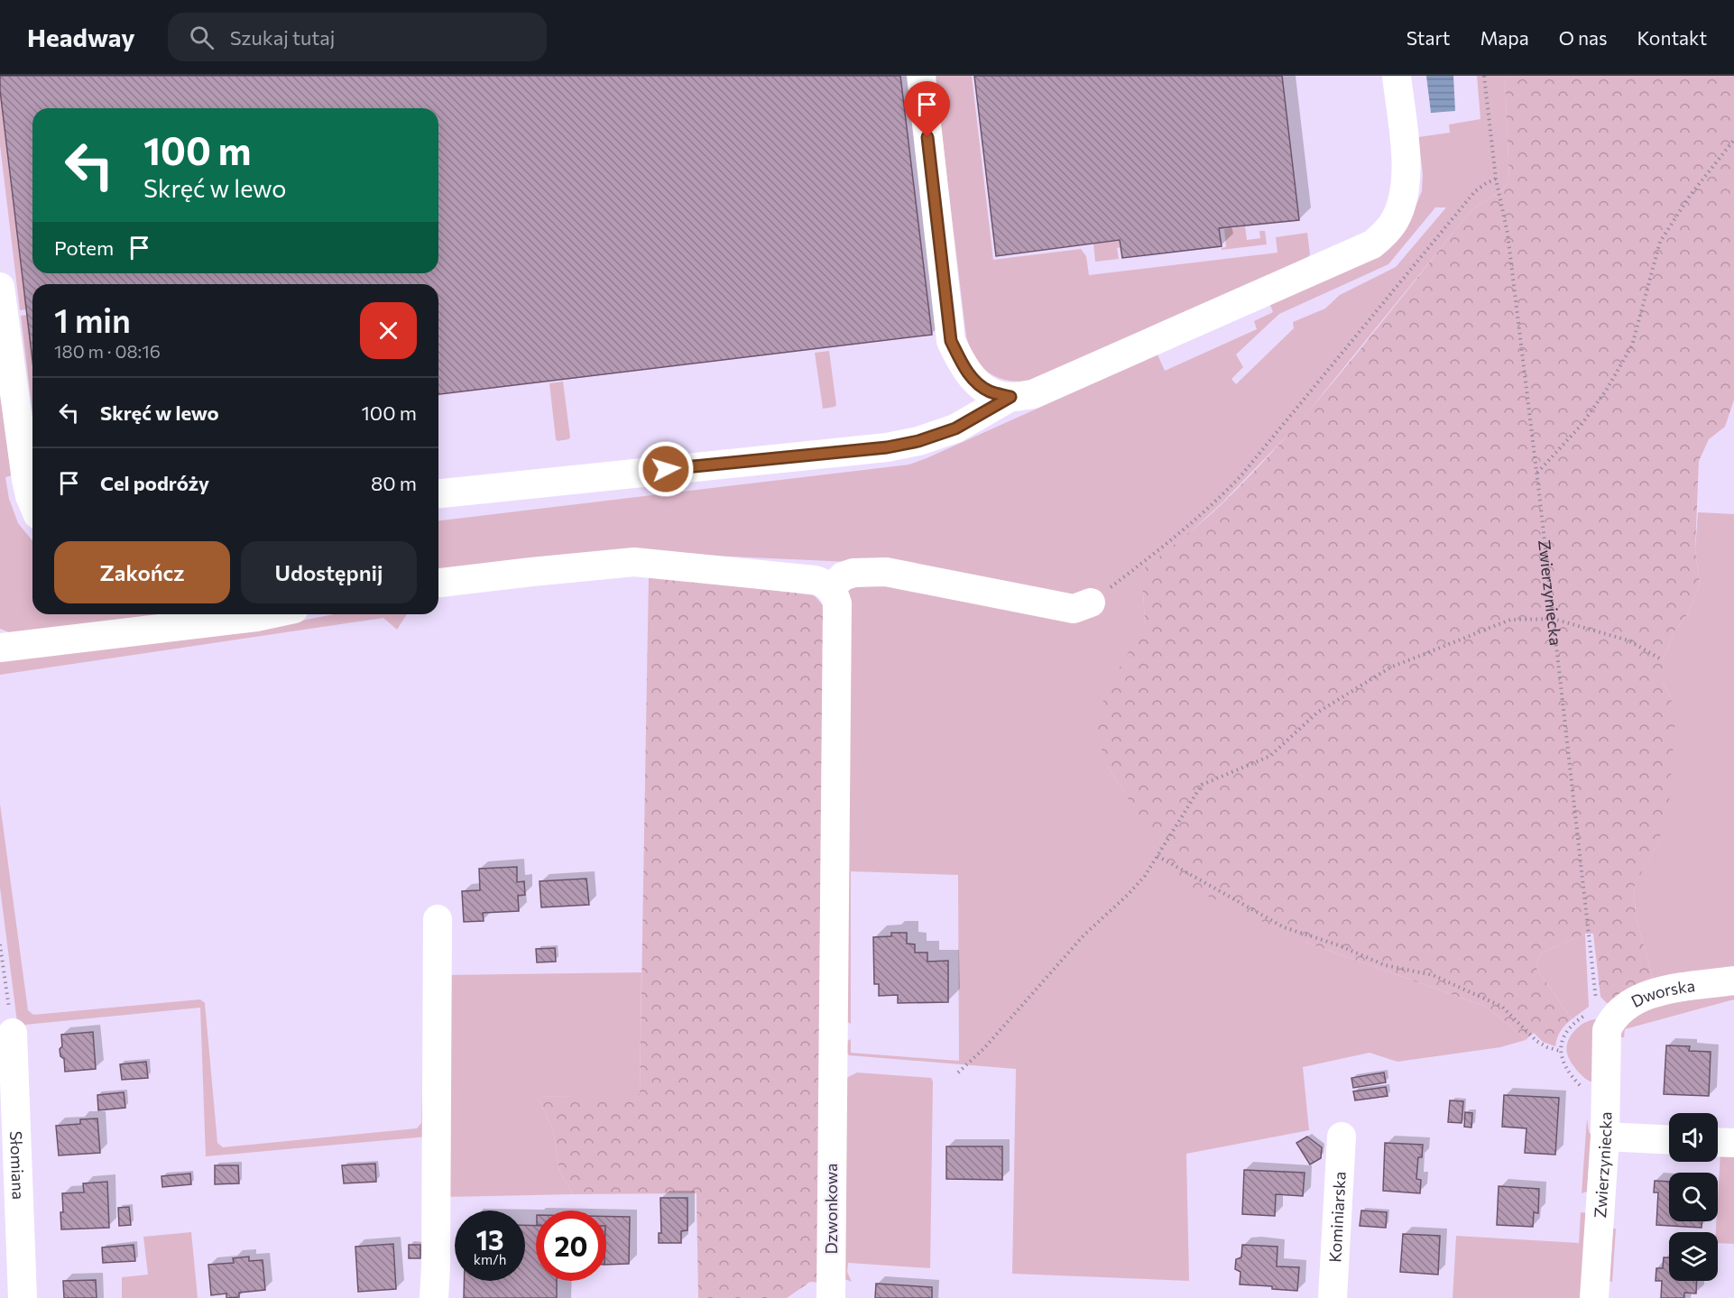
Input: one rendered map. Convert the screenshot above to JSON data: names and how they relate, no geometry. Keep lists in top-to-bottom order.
{
  "streets": {
    "street": [
      "Zwierzyniecka",
      "Dworska",
      "Słomiana",
      "Dzwonkowa",
      "Kominiarska"
    ]
  },
  "crossings": [
    ["Zwierzyniecka", "Dworska"]
  ],
  "page": {
    "header": "Headway",
    "search": "Szukaj tutaj",
    "nav": [
      "Start",
      "Mapa",
      "O nas",
      "Kontakt"
    ],
    "turn": ["100 m", "Skręć w lewo"],
    "then": "Potem",
    "heading": ["1 min", "180 m · 08:16"],
    "list": [
      {
        "name": "Skręć w lewo",
        "value": "100 m"
      },
      {
        "name": "Cel podróży",
        "value": "80 m"
      }
    ],
    "buttons": ["Zakończ", "Udostępnij"],
    "speed": "13 km/h",
    "limit": "20"
  }
}
